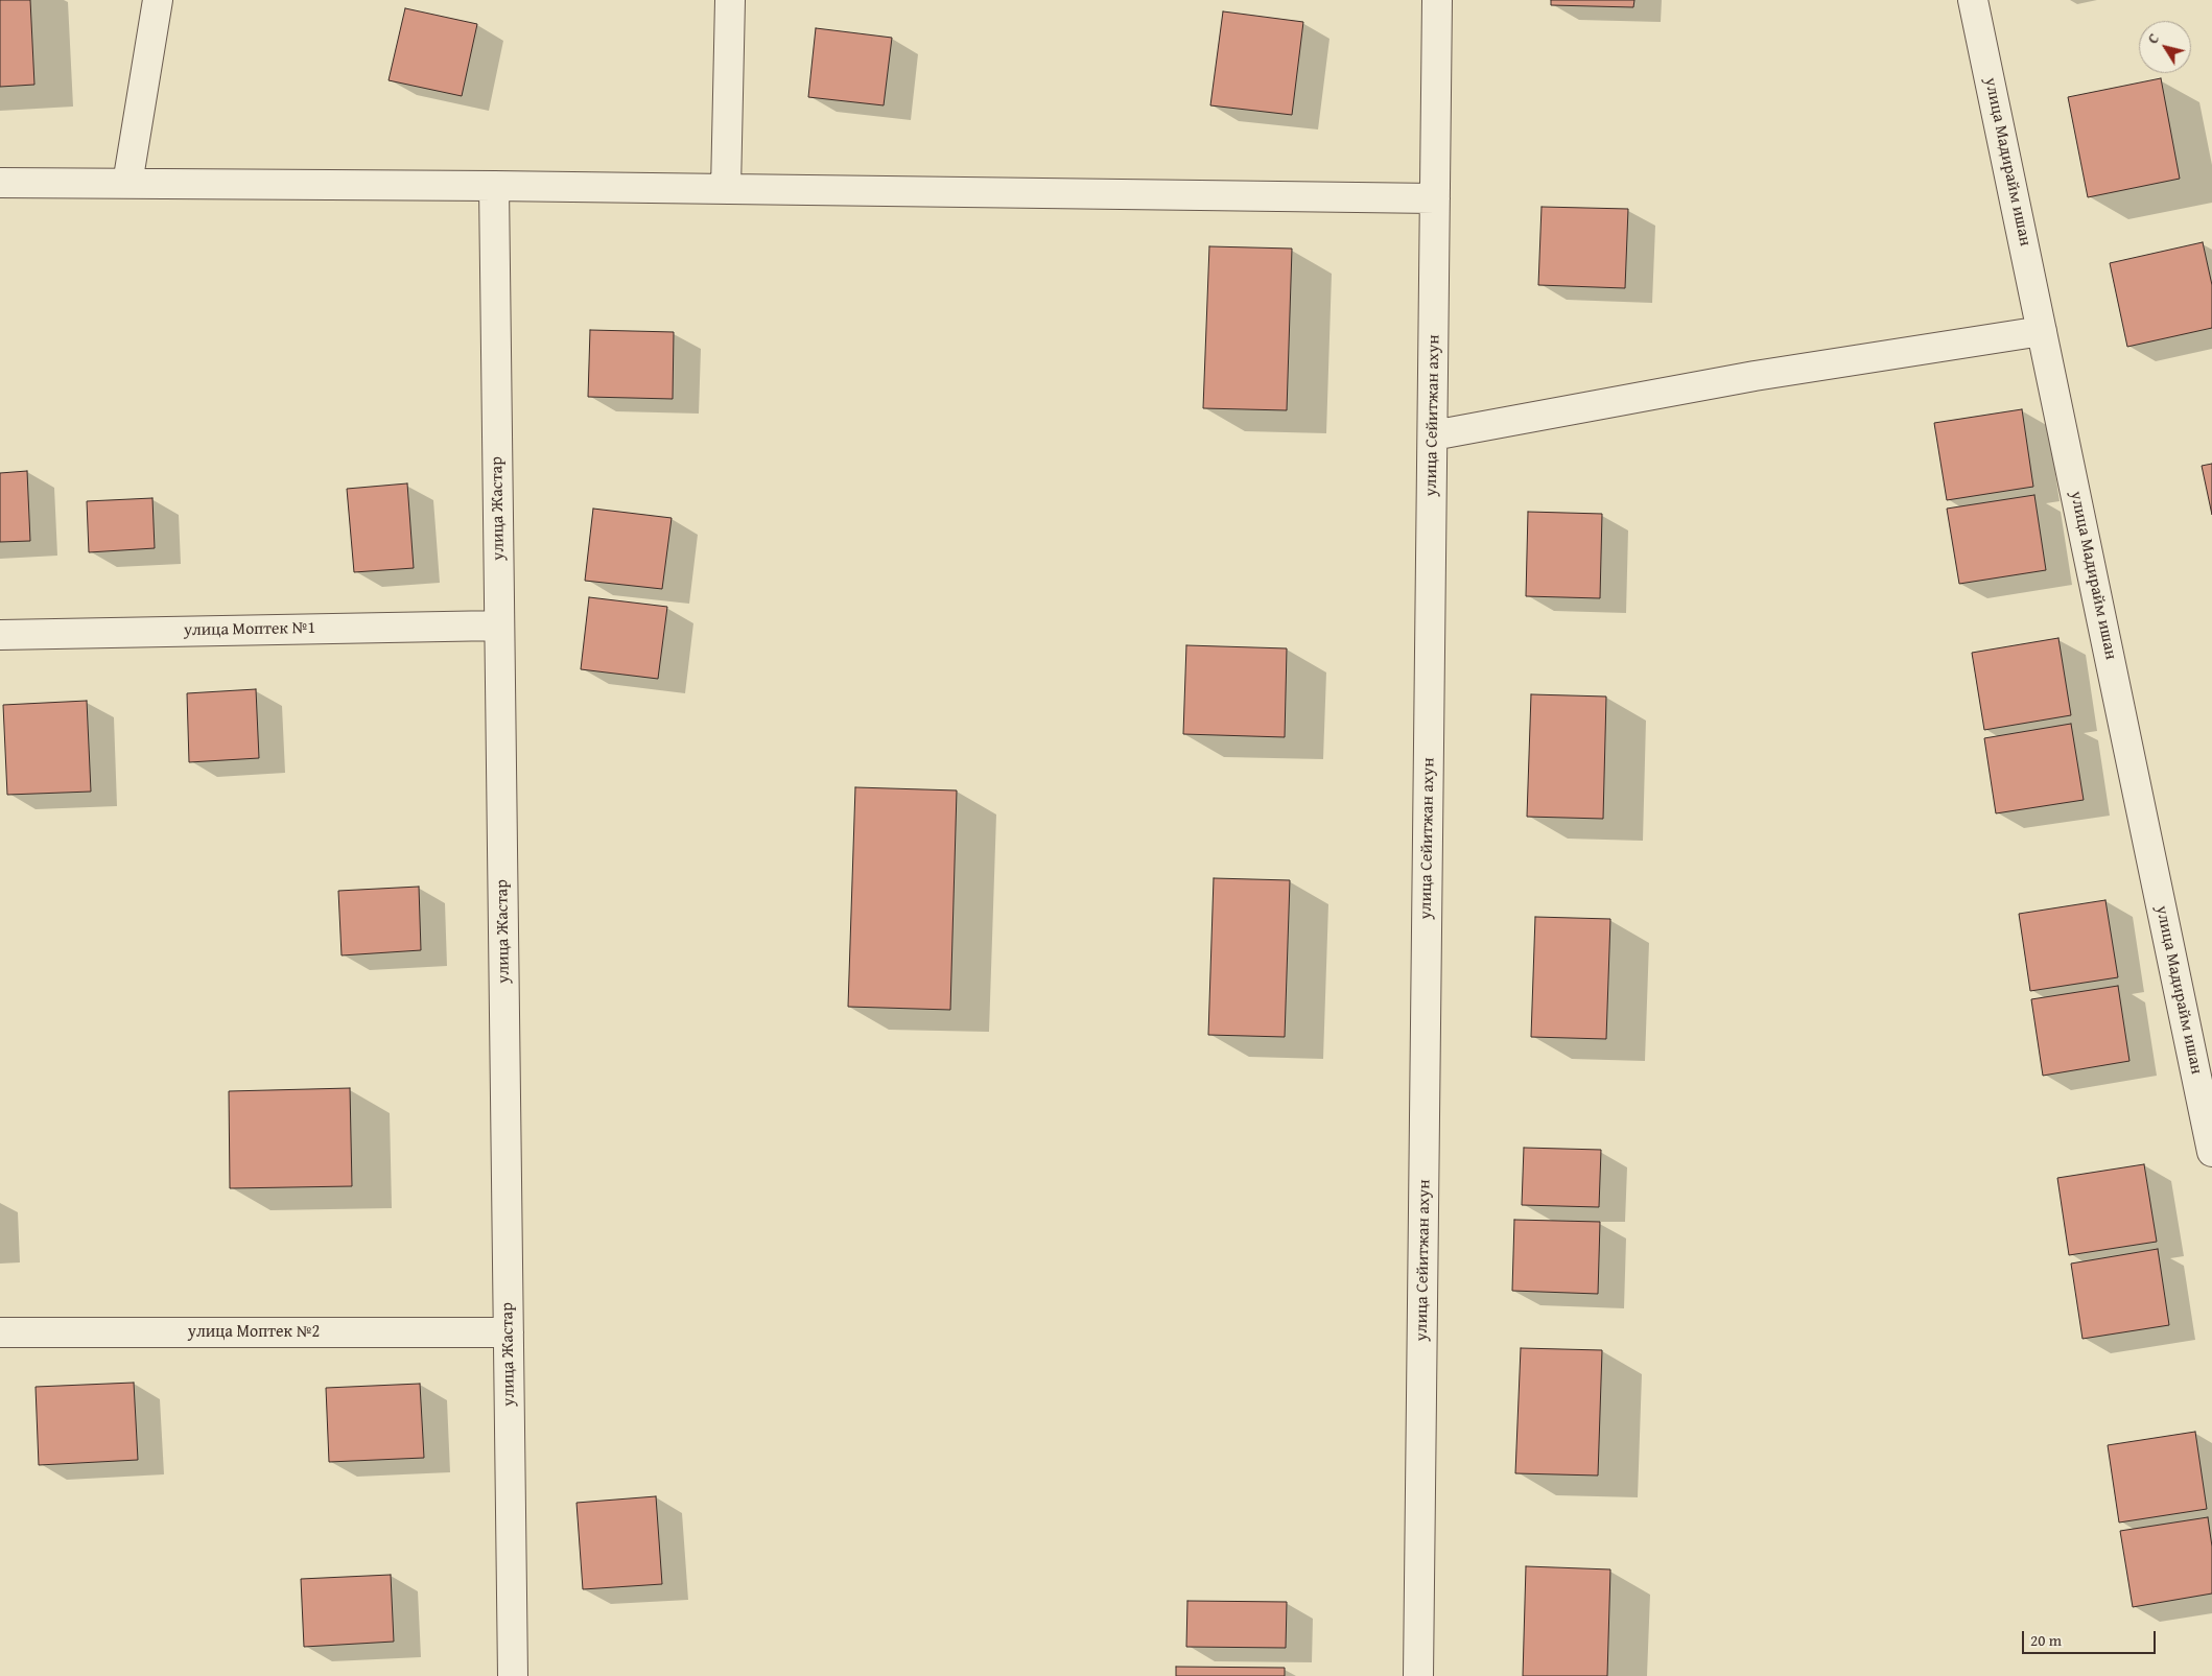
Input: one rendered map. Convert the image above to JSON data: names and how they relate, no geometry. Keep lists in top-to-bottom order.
{
  "streets": {
    "street": [
      "улица Мадирайм ишан",
      "улица Сейитжан ахун",
      "улица Жастар",
      "улица Моптек №1",
      "улица Моптек №2"
    ]
  },
  "crossings": [
    ["улица Жастар", "улица Моптек №1"],
    ["улица Жастар", "улица Моптек №2"]
  ],
  "scale_bar": "20 m",
  "north": "top left"
}
